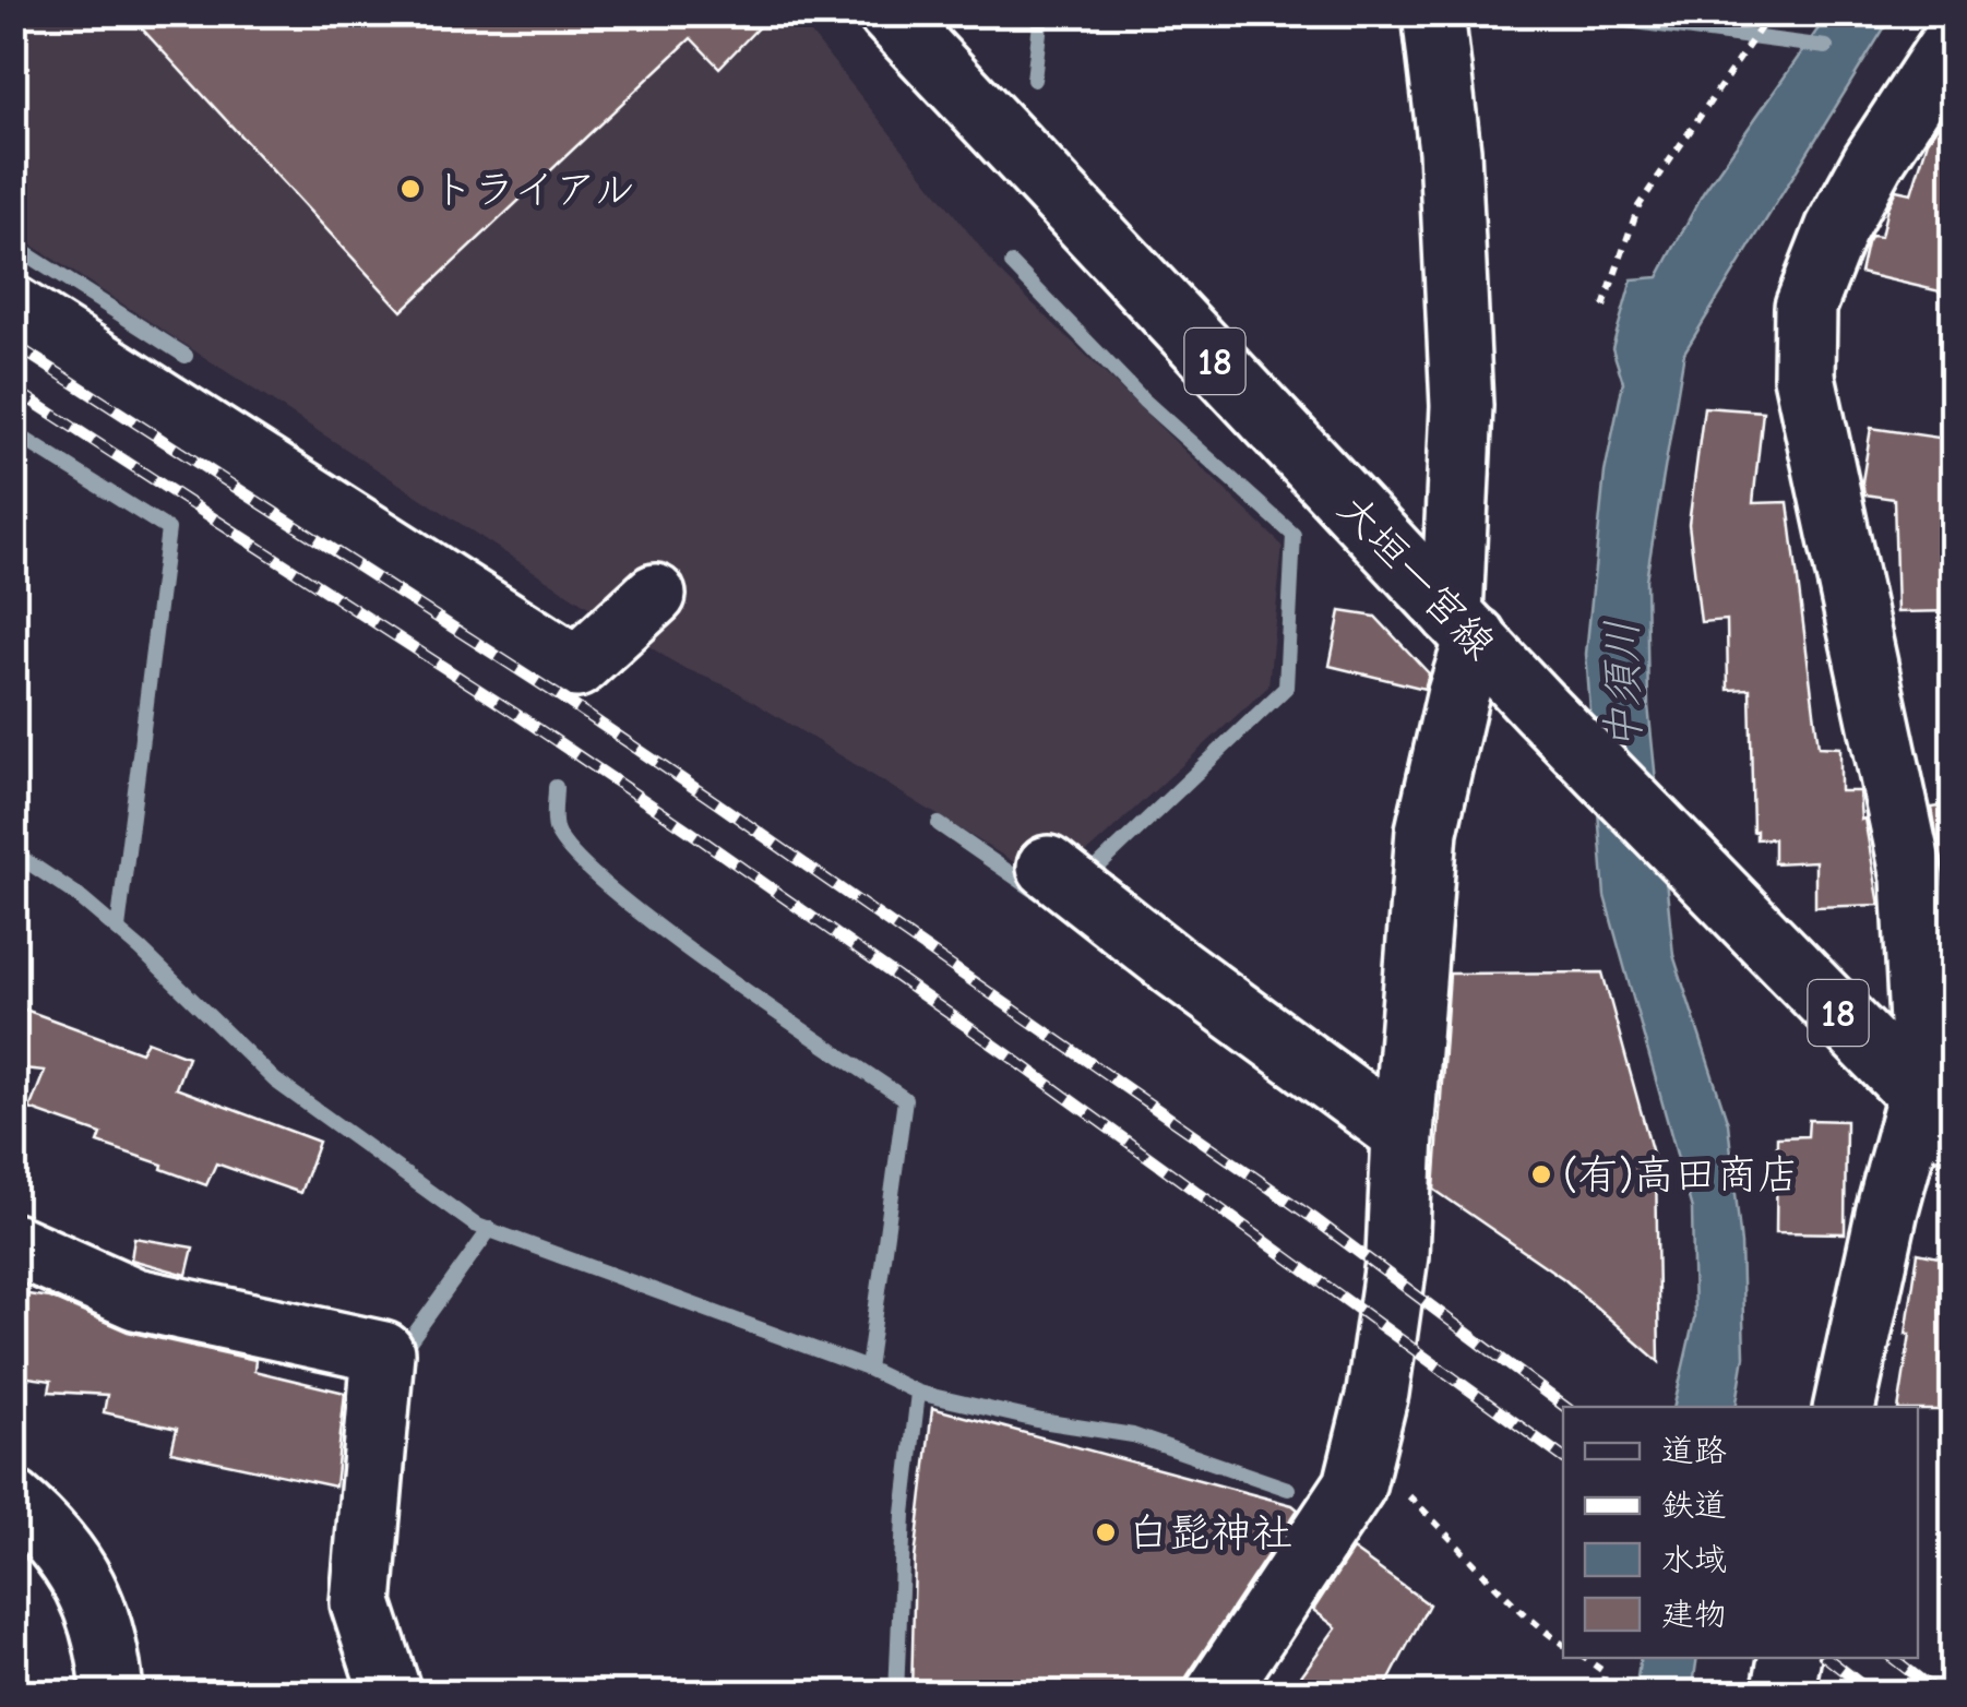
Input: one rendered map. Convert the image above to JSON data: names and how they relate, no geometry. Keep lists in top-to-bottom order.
{
  "streets": {
    "street": ["18", "大垣一宮線"]
  },
  "water": ["中須川"],
  "places": ["トライアル", "(有)高田商店", "白髭神社"],
  "legend": [
    "道路",
    "鉄道",
    "水域",
    "建物"
  ]
}
